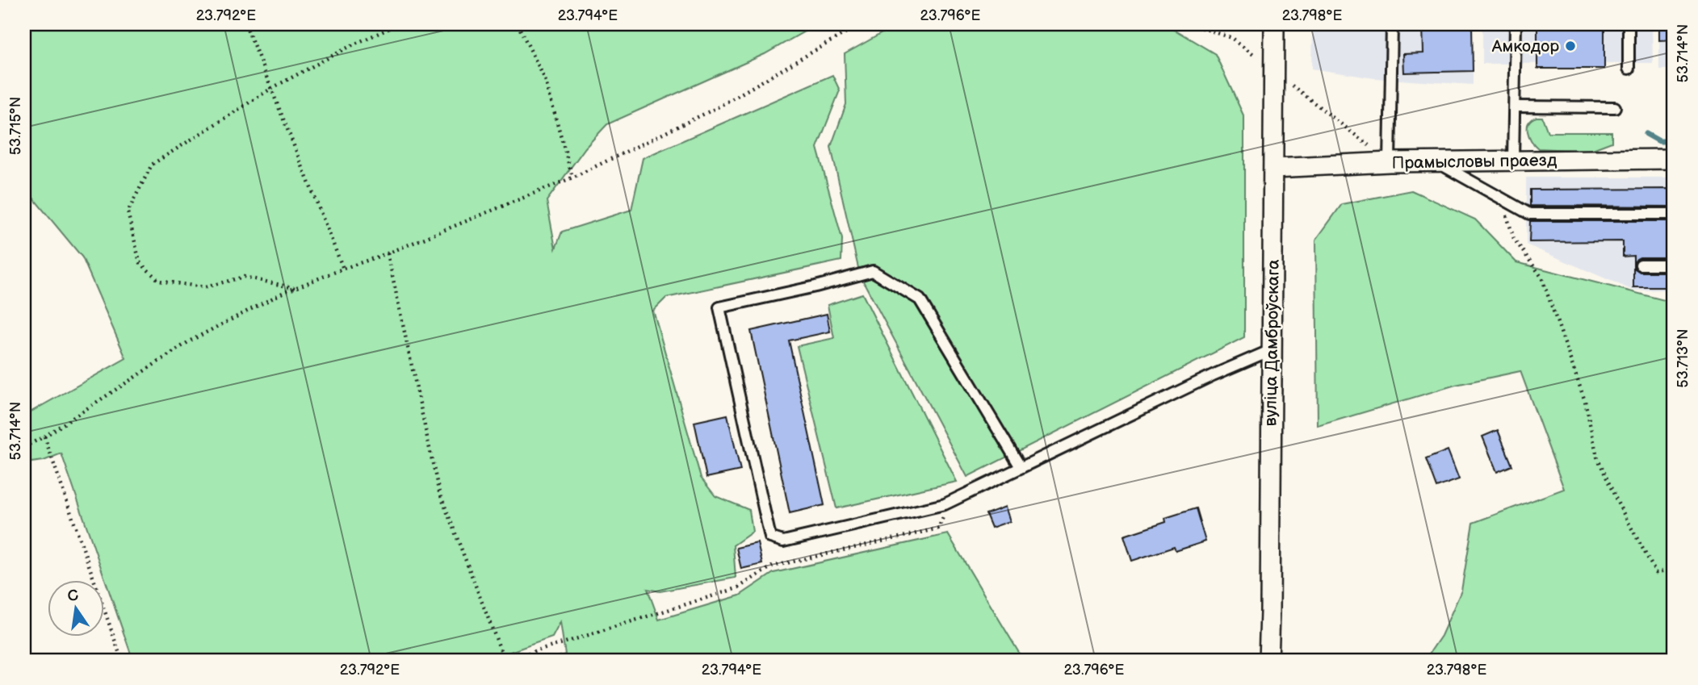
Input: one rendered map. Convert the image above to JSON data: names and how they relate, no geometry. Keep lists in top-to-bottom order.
{
  "streets": {
    "street": ["Прамысловы праезд", "вуліца Дамброўскага"]
  },
  "crossings": [
    ["Прамысловы праезд", "вуліца Дамброўскага"]
  ],
  "places": ["Амкодор"],
  "north": "top",
  "coordinates": [
    "23.792°E",
    "23.794°E",
    "23.796°E",
    "23.798°E",
    "53.714°N",
    "53.715°N",
    "53.713°N"
  ]
}
